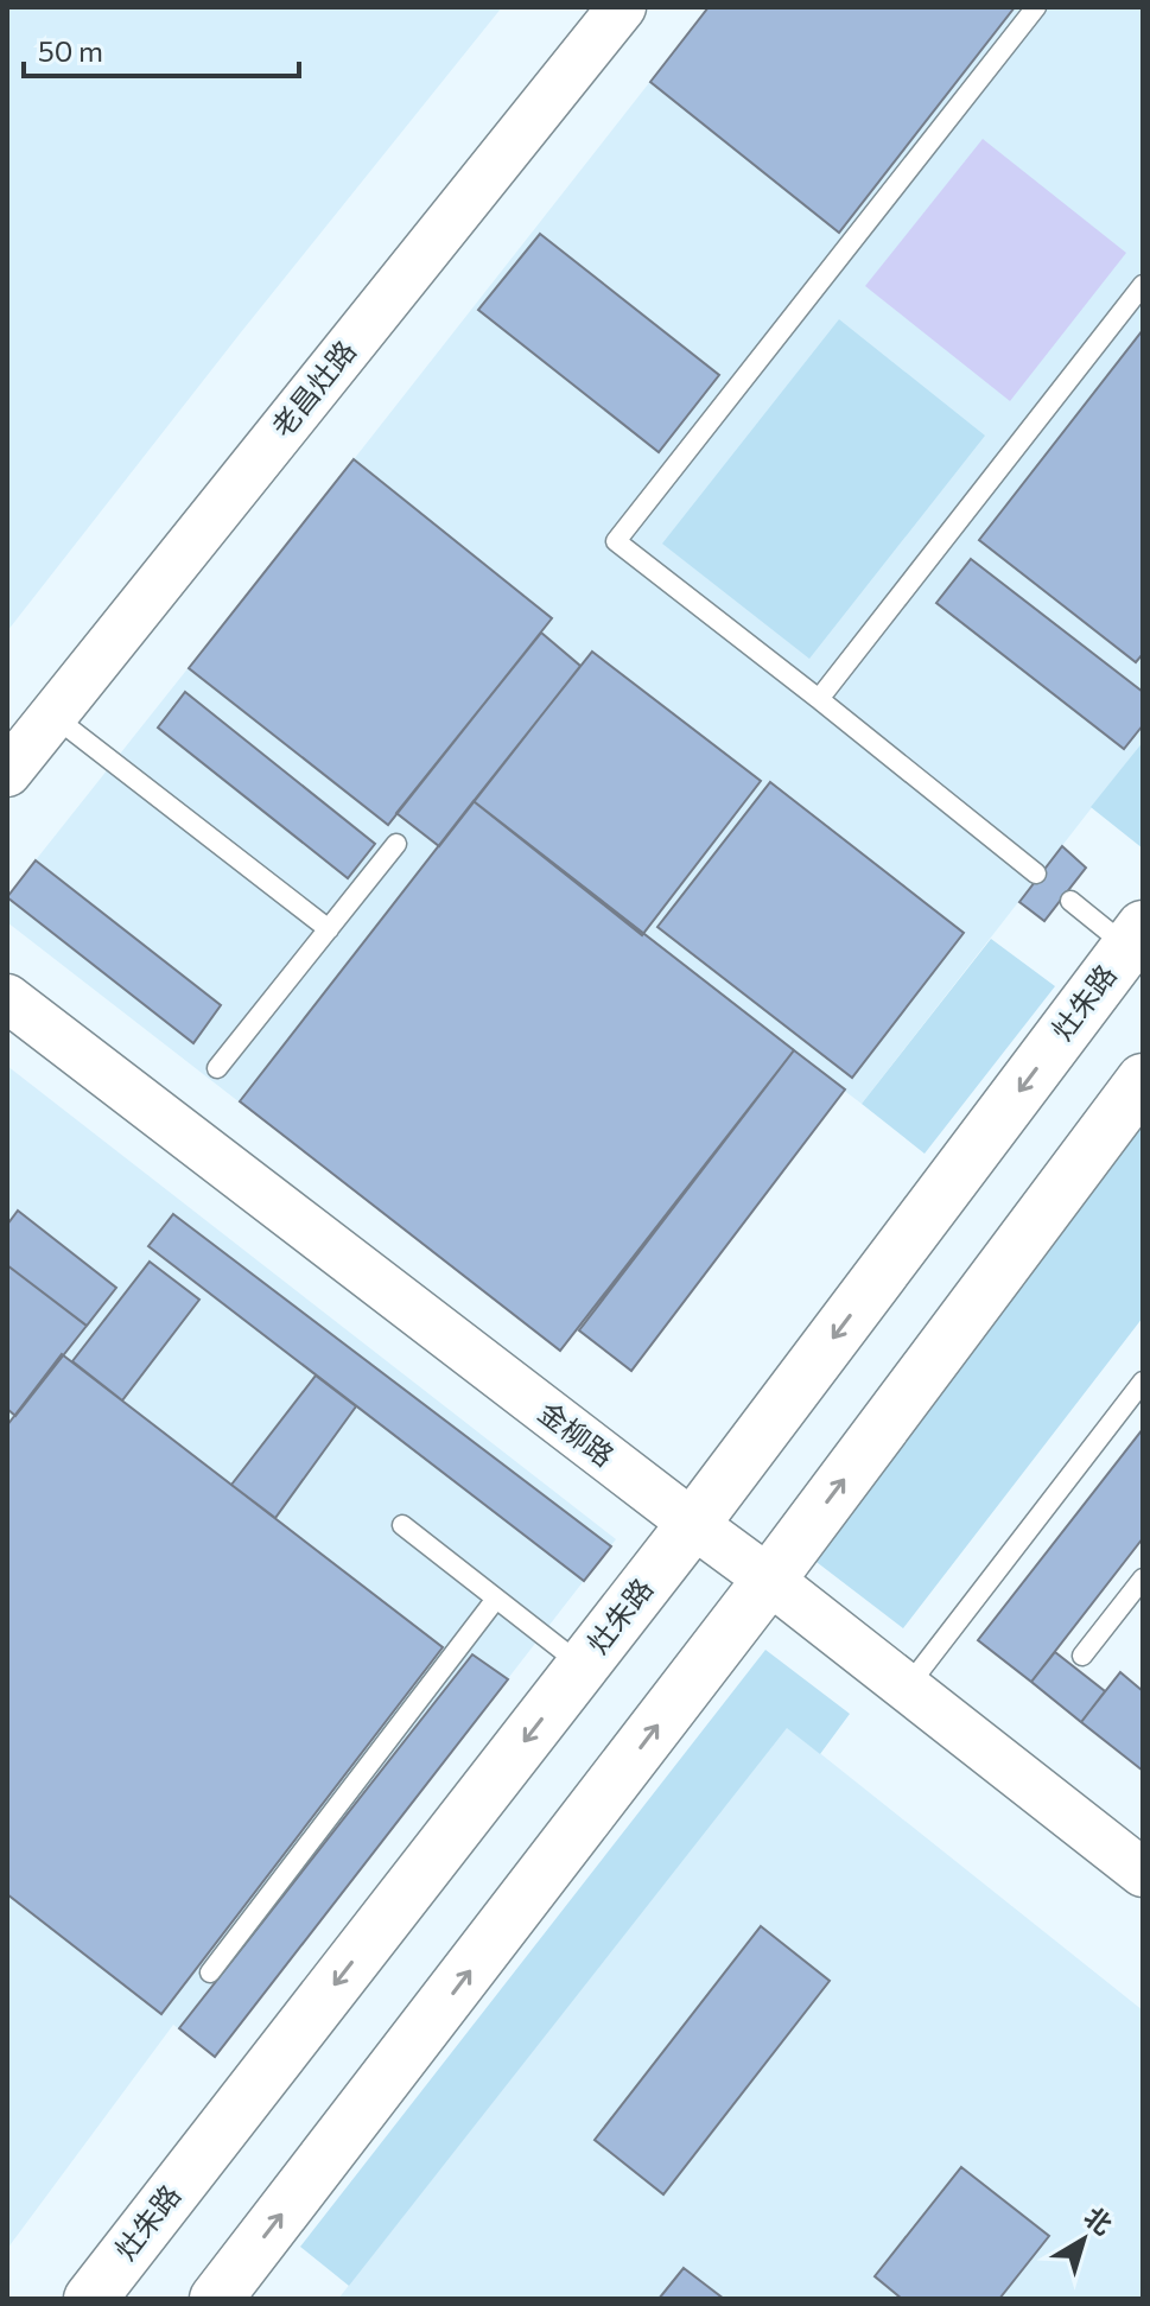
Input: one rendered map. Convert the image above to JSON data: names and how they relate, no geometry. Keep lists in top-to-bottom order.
{
  "streets": {
    "main road": ["灶朱路"],
    "street": ["老昌灶路", "金柳路"]
  },
  "crossings": [
    ["灶朱路", "金柳路"]
  ],
  "scale_bar": "50 m",
  "north": "top right"
}
